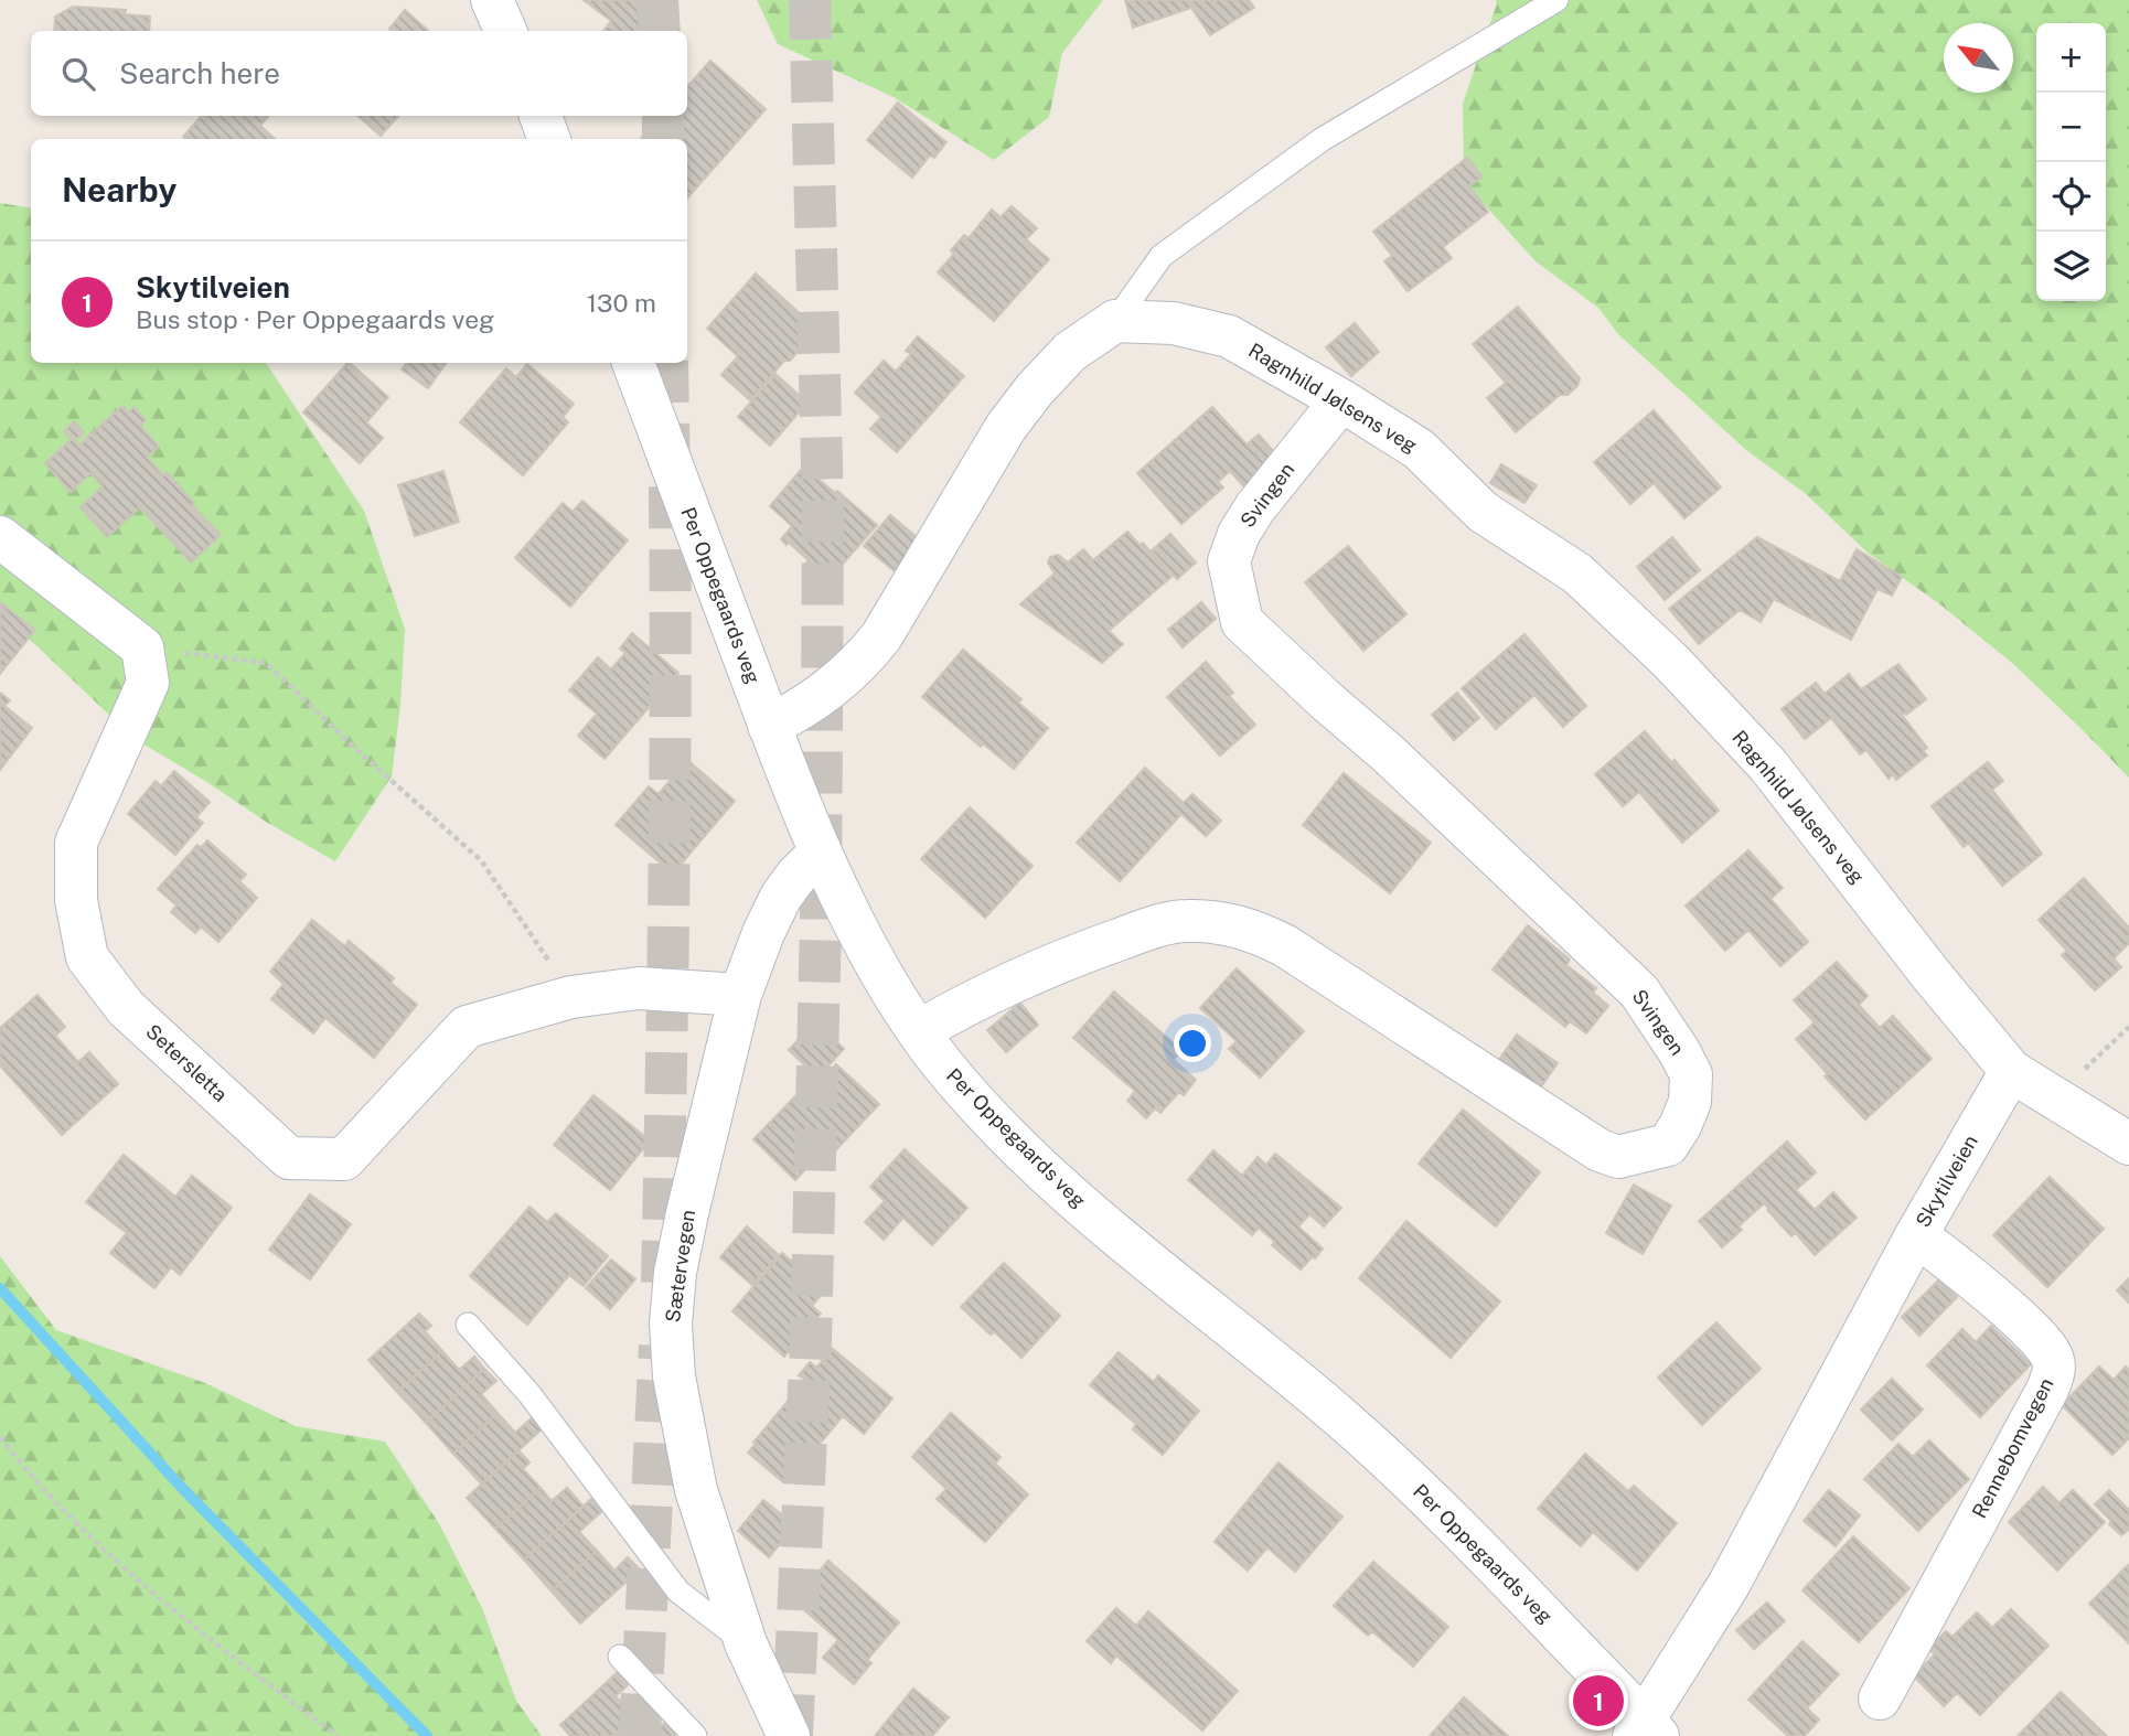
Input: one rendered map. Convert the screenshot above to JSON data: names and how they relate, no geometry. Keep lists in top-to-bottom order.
{
  "streets": {
    "street": [
      "Ragnhild Jølsens veg",
      "Svingen",
      "Per Oppegaards veg",
      "Setersletta",
      "Skytilveien",
      "Sætervegen",
      "Rennebomvegen"
    ]
  },
  "crossings": [
    ["Ragnhild Jølsens veg", "Svingen"],
    ["Ragnhild Jølsens veg", "Skytilveien"],
    ["Svingen", "Per Oppegaards veg"],
    ["Per Oppegaards veg", "Skytilveien"],
    ["Per Oppegaards veg", "Sætervegen"],
    ["Setersletta", "Sætervegen"],
    ["Skytilveien", "Rennebomvegen"]
  ],
  "north": "top left",
  "page": {
    "map_buttons": ["+", "−"],
    "search": "Search here",
    "heading": "Nearby",
    "list": [
      {
        "mark": "1",
        "name": "Skytilveien",
        "note": "Bus stop · Per Oppegaards veg",
        "value": "130 m"
      }
    ],
    "pins": "1"
  }
}
